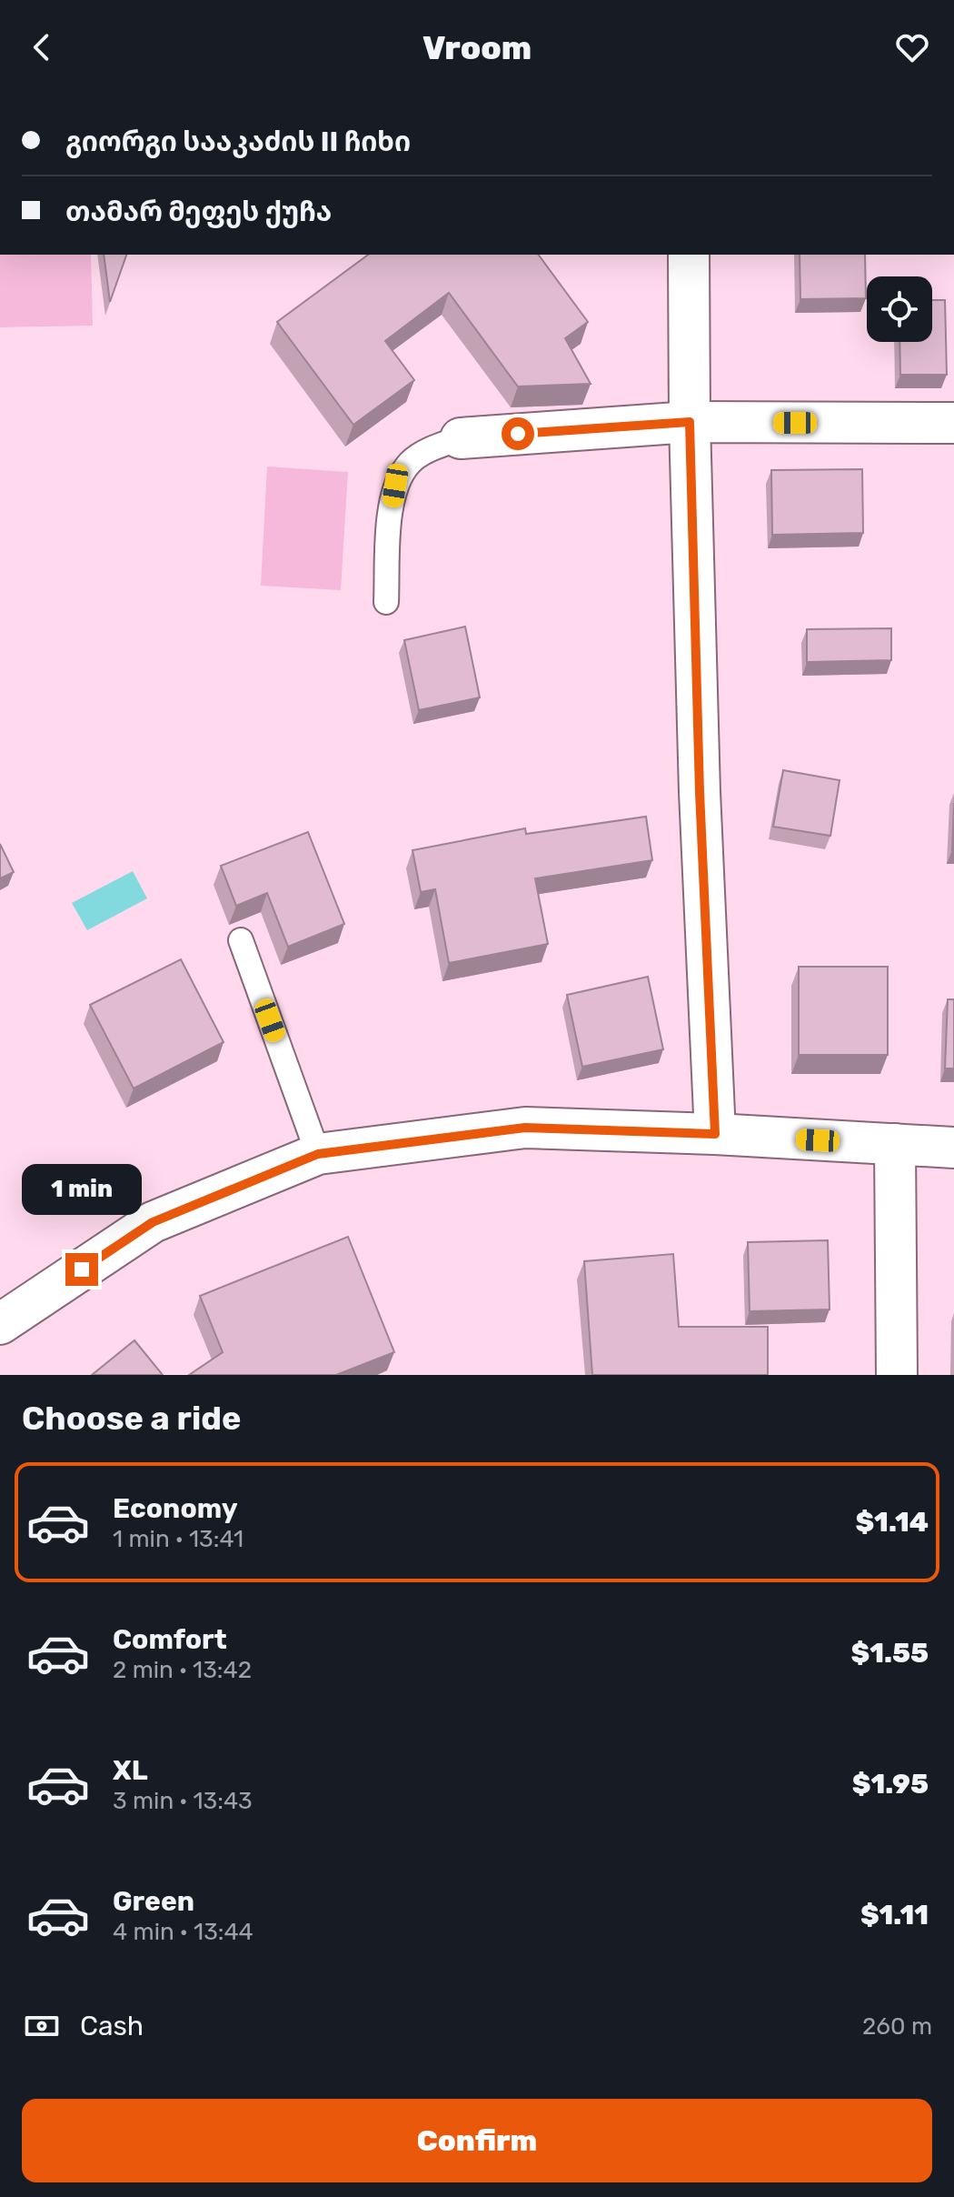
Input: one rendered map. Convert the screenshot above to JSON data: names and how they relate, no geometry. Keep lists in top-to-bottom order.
{
  "page": {
    "header": "Vroom",
    "banner": ["გიორგი სააკაძის II ჩიხი", "თამარ მეფეს ქუჩა"],
    "bubble": "1 min",
    "heading": "Choose a ride",
    "list": [
      {
        "name": "Economy",
        "note": "1 min · 13:41",
        "value": "$1.14"
      },
      {
        "name": "Comfort",
        "note": "2 min · 13:42",
        "value": "$1.55"
      },
      {
        "name": "XL",
        "note": "3 min · 13:43",
        "value": "$1.95"
      },
      {
        "name": "Green",
        "note": "4 min · 13:44",
        "value": "$1.11"
      }
    ],
    "pay": ["Cash", "260 m"],
    "buttons": "Confirm"
  }
}
